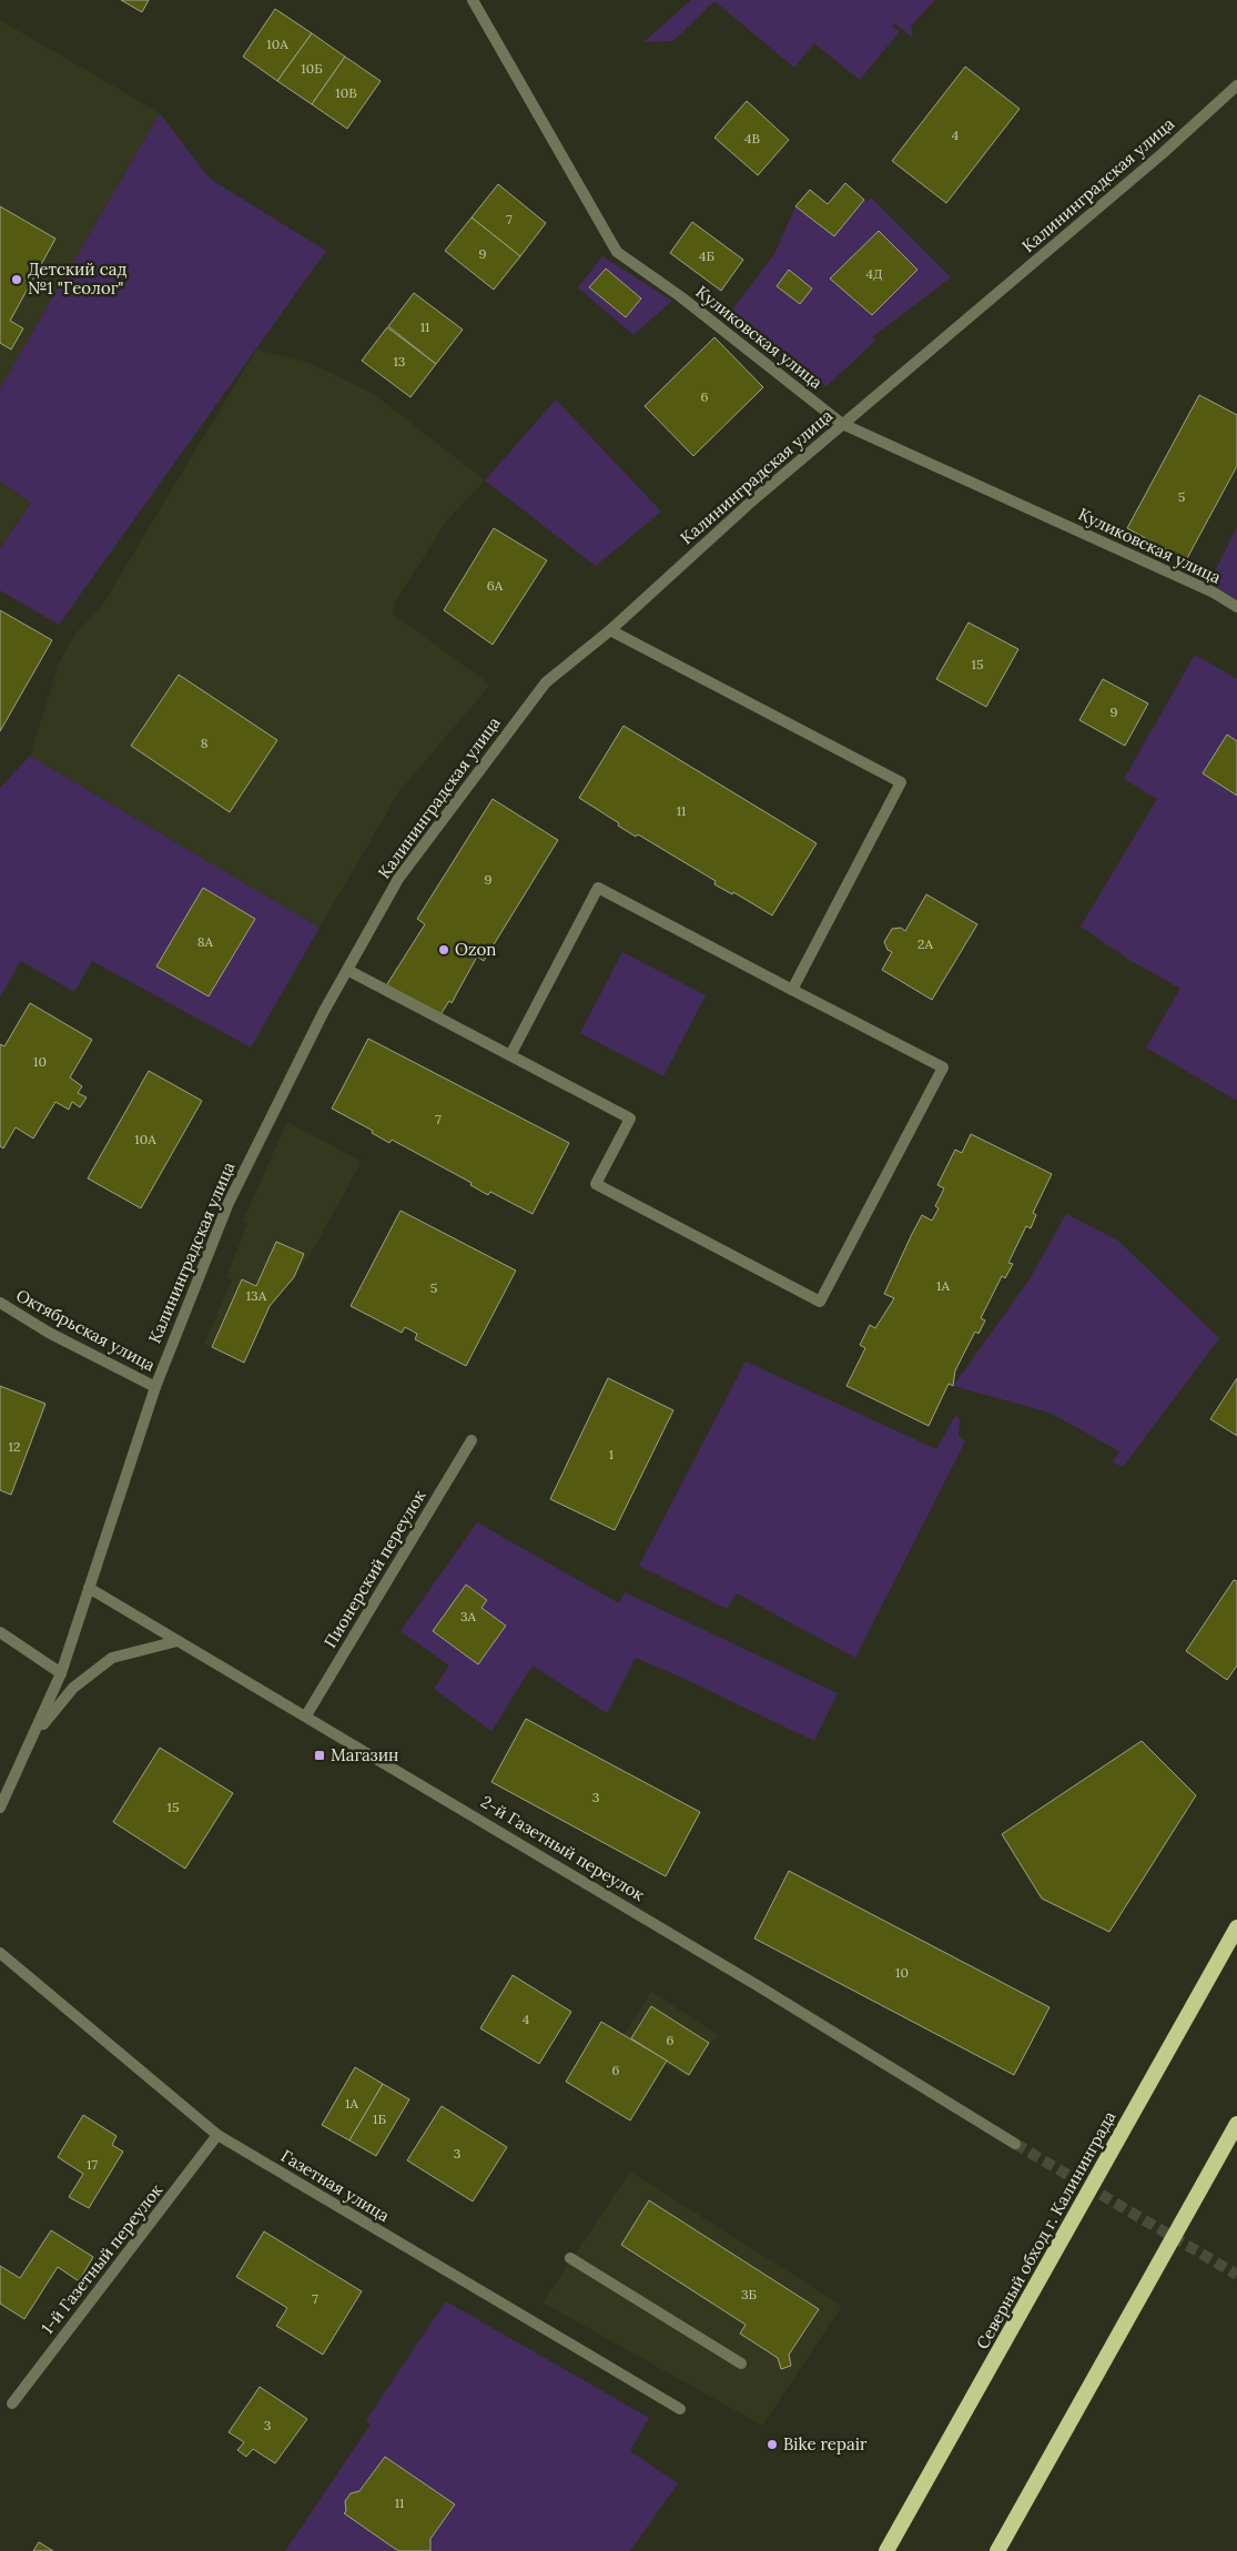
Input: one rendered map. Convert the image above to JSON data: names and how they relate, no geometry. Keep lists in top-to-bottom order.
{
  "streets": {
    "highway": ["Северный обход г. Калининграда"],
    "street": [
      "Калининградская улица",
      "Куликовская улица",
      "Октябрьская улица",
      "Пионерский переулок",
      "2-й Газетный переулок",
      "Газетная улица",
      "1-й Газетный переулок"
    ]
  },
  "crossings": [
    ["Калининградская улица", "Куликовская улица"],
    ["Калининградская улица", "Октябрьская улица"],
    ["Калининградская улица", "2-й Газетный переулок"],
    ["Пионерский переулок", "2-й Газетный переулок"],
    ["Газетная улица", "1-й Газетный переулок"]
  ],
  "places": {
    "other": ["Детский сад №1 \"Геолог\"", "Ozon", "Bike repair"],
    "transit": ["Магазин"]
  },
  "house_numbers": [
    "10А",
    "10Б",
    "10В",
    "4",
    "4В",
    "7",
    "9",
    "4Б",
    "4Д",
    "11",
    "13",
    "6",
    "5",
    "6А",
    "15",
    "9",
    "8",
    "11",
    "9",
    "8А",
    "2А",
    "10",
    "7",
    "10А",
    "1А",
    "5",
    "13А",
    "12",
    "1",
    "3А",
    "3",
    "15",
    "10",
    "4",
    "6",
    "6",
    "1А",
    "1Б",
    "3",
    "17",
    "3Б",
    "7",
    "3",
    "11"
  ]
}
